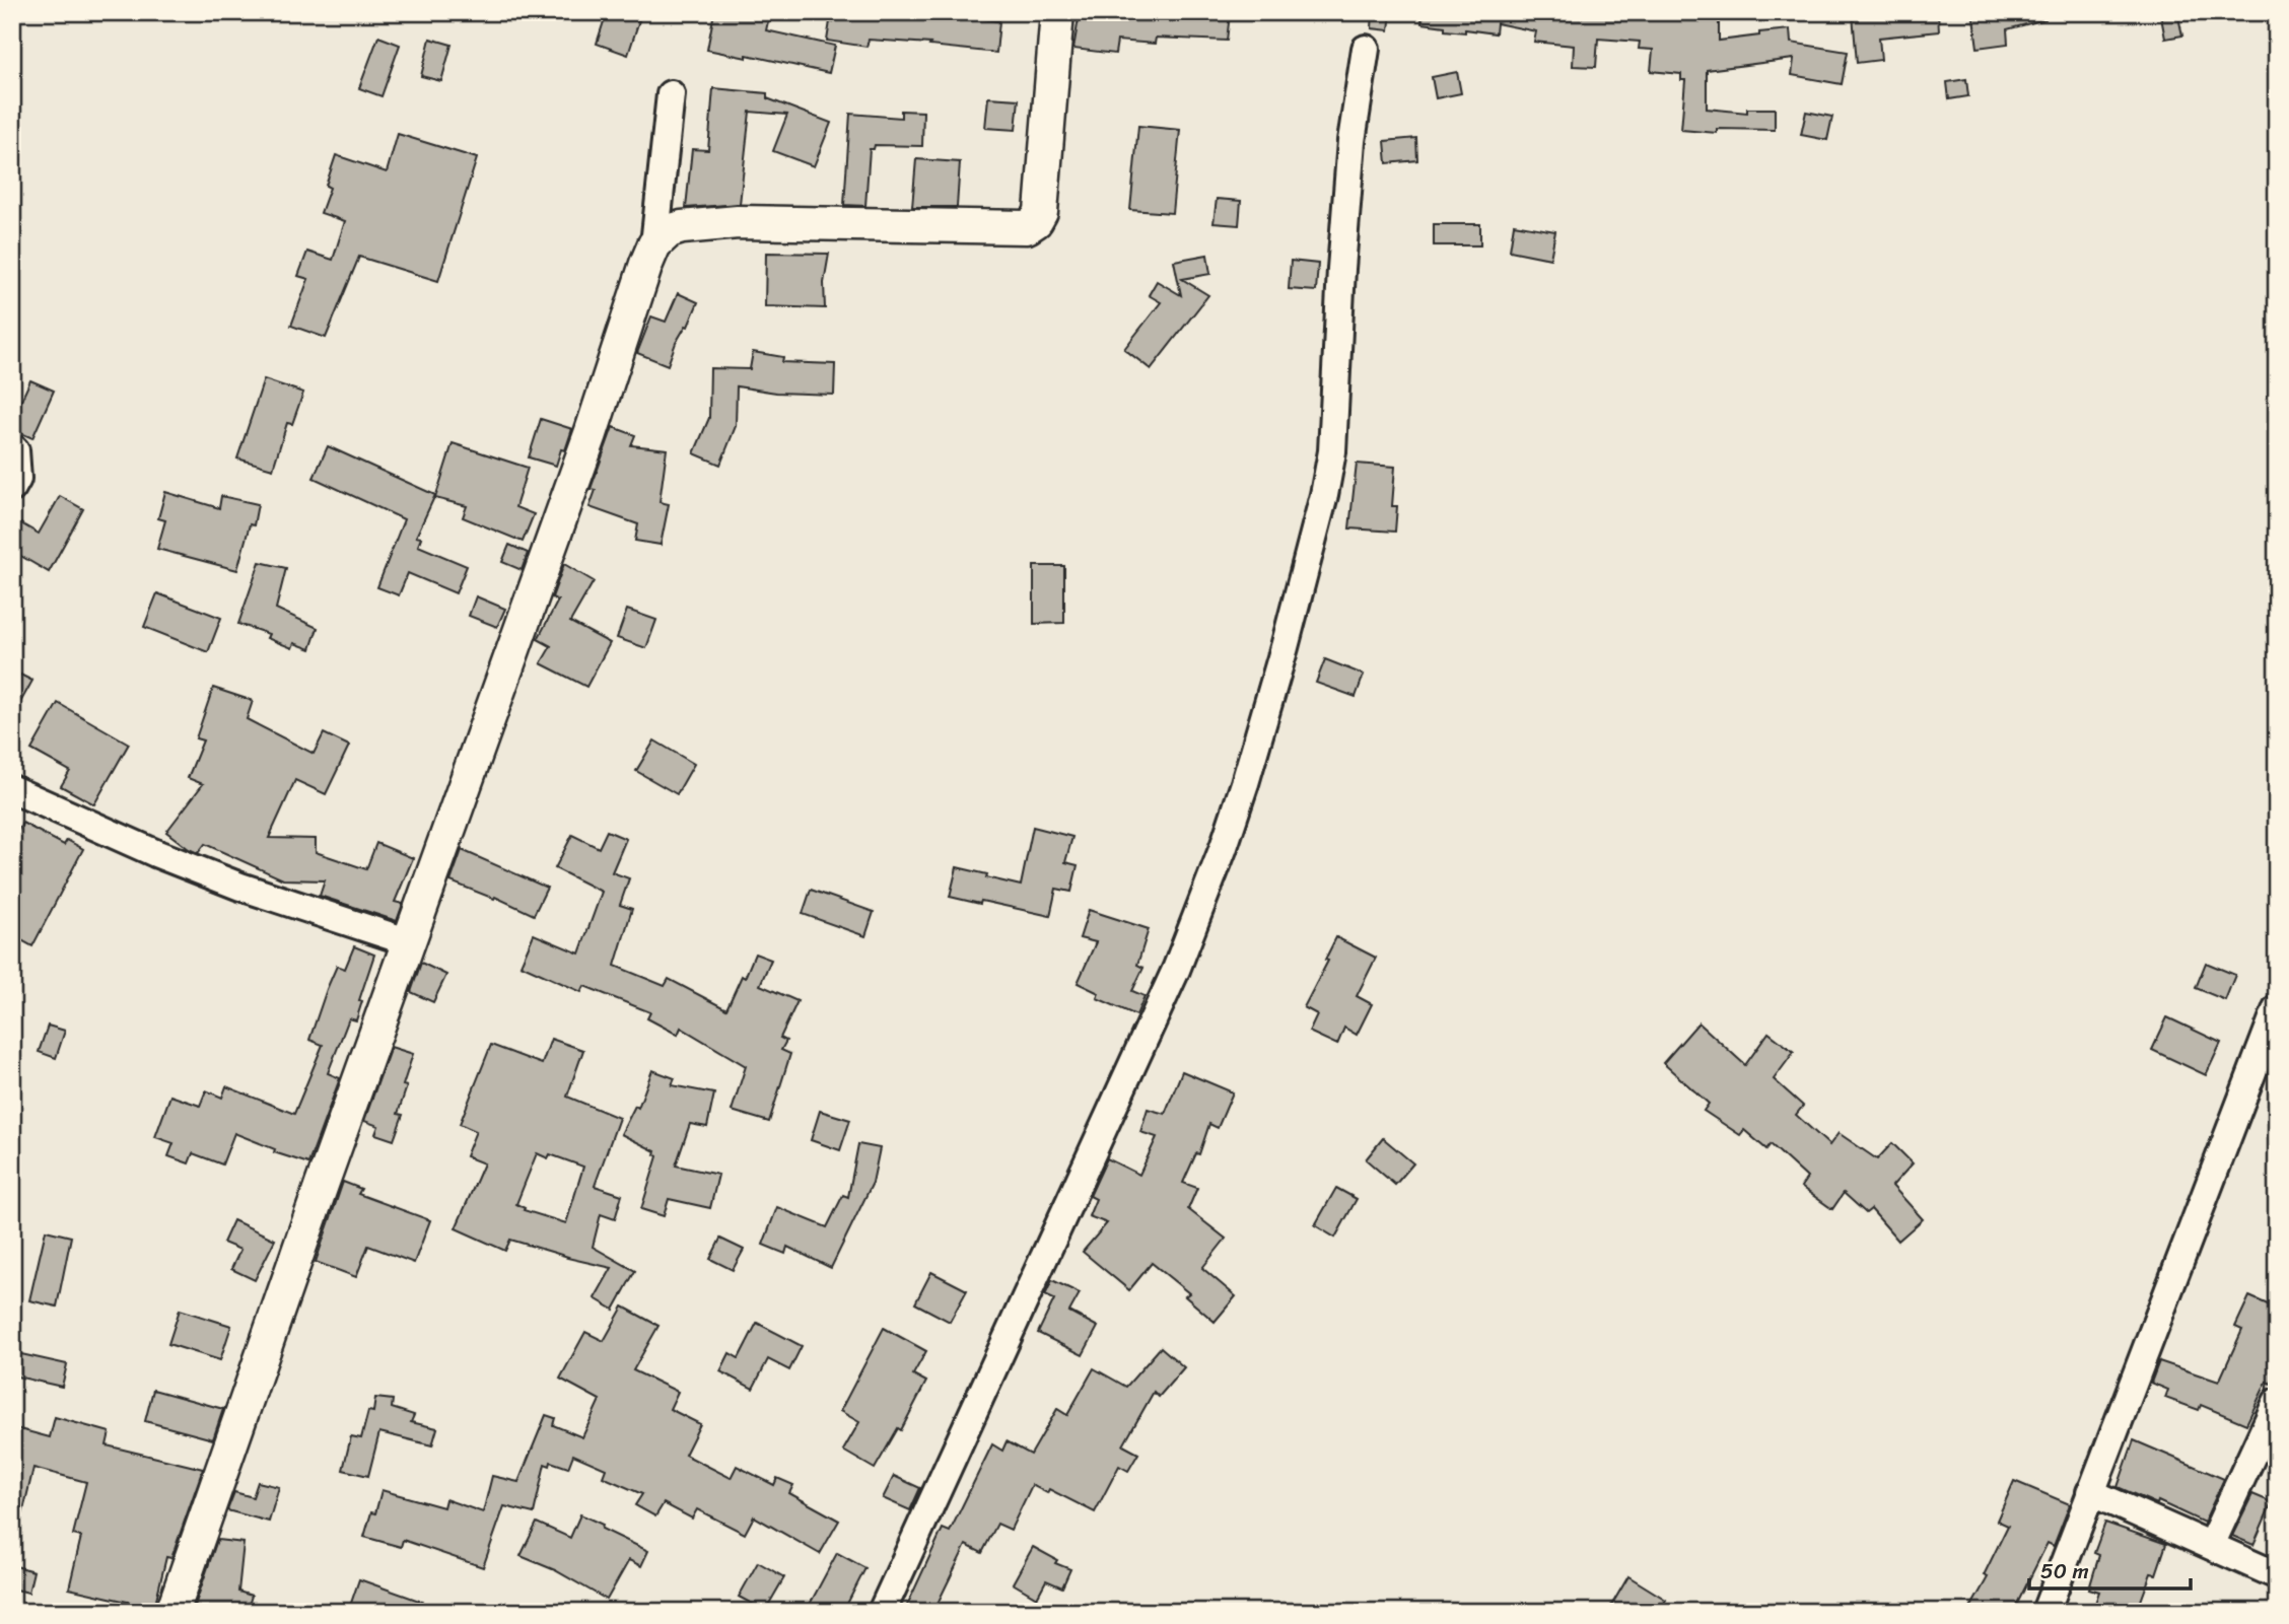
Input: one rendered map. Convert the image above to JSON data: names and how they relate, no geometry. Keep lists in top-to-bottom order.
{
  "scale_bar": "50 m"
}
